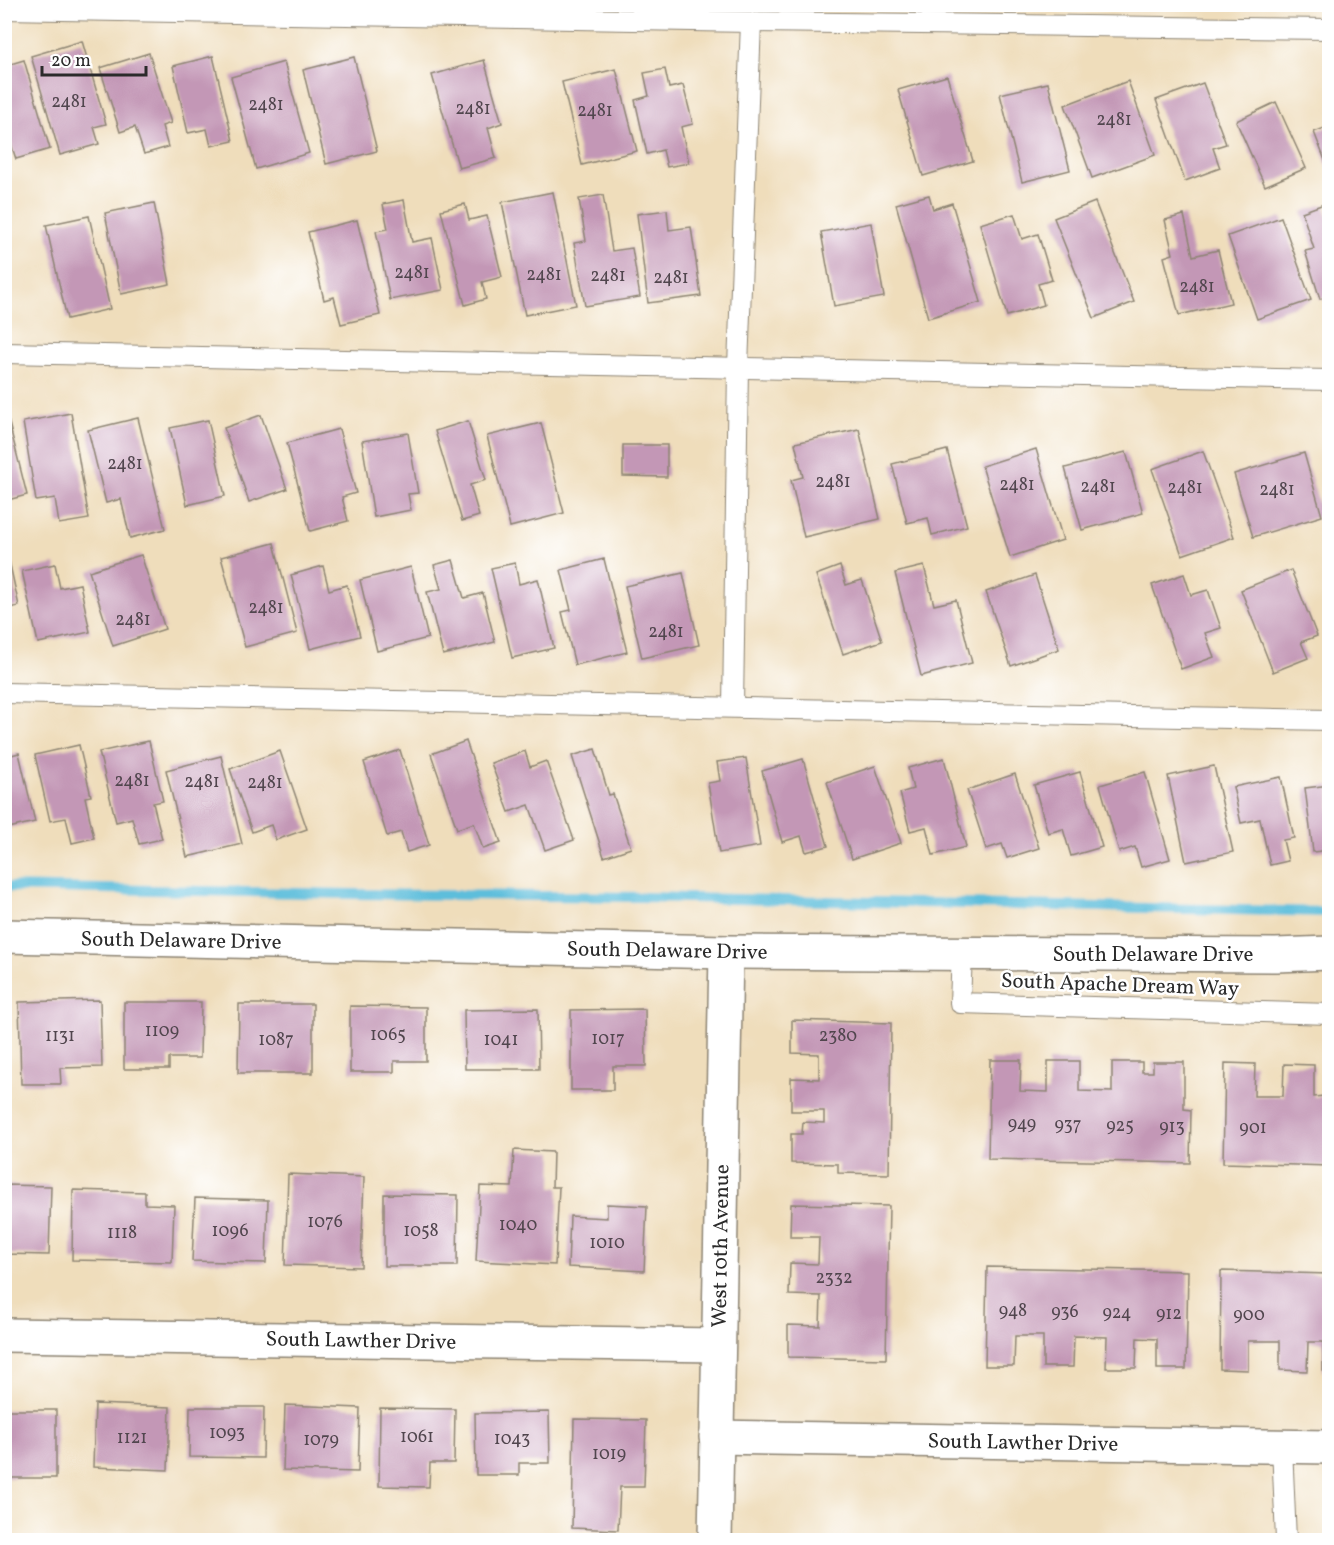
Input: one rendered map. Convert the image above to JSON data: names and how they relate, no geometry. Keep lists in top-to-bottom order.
{
  "streets": {
    "street": ["South Delaware Drive", "West 10th Avenue", "South Lawther Drive"],
    "lane": ["South Apache Dream Way"]
  },
  "crossings": [
    ["South Delaware Drive", "South Apache Dream Way"],
    ["South Delaware Drive", "West 10th Avenue"],
    ["West 10th Avenue", "South Lawther Drive"]
  ],
  "house_numbers": [
    "2481",
    "2481",
    "2481",
    "2481",
    "2481",
    "2481",
    "2481",
    "2481",
    "2481",
    "2481",
    "2481",
    "2481",
    "2481",
    "2481",
    "2481",
    "2481",
    "2481",
    "2481",
    "2481",
    "2481",
    "2481",
    "2481",
    "1109",
    "1065",
    "1131",
    "2380",
    "1017",
    "1087",
    "1041",
    "949",
    "937",
    "925",
    "913",
    "901",
    "1076",
    "1040",
    "1096",
    "1058",
    "1118",
    "1010",
    "2332",
    "948",
    "936",
    "924",
    "912",
    "900",
    "1093",
    "1061",
    "1121",
    "1043",
    "1079",
    "1019"
  ],
  "scale_bar": "20 m"
}
